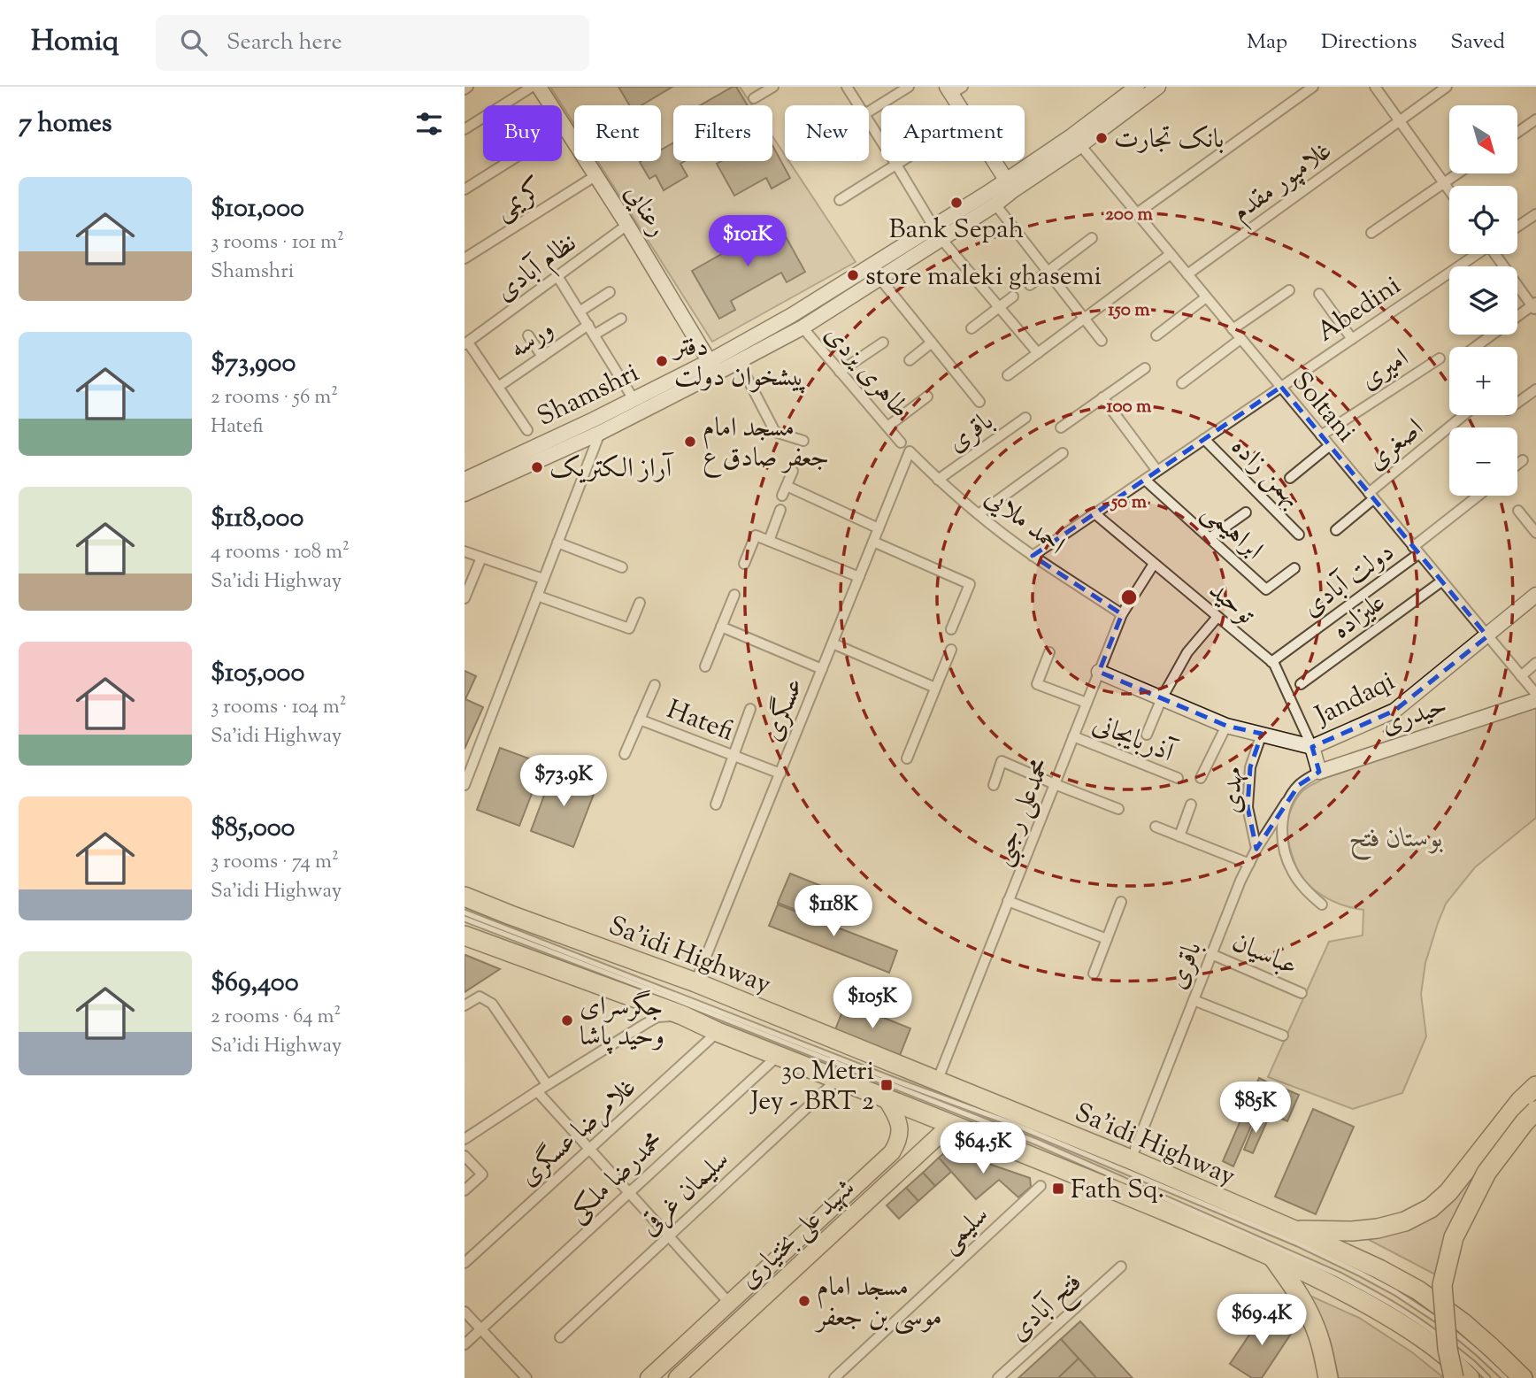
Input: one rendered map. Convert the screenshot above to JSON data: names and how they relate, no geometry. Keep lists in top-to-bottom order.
{
  "streets": {
    "highway": ["Sa'idi Highway"],
    "main road": [
      "رعنایی",
      "Shamshri",
      "Jandaqi",
      "حیدری",
      "شهید علی بختیاری"
    ],
    "street": [
      "غلامپور مقدم",
      "کریمی",
      "نظام آبادی",
      "Abedini",
      "ورسه",
      "امیری",
      "طاهری یزدی",
      "Soltani",
      "باقری",
      "اصغری",
      "بهمن زاده",
      "احمد ملایی",
      "ابراهیمی",
      "دولت آبادی",
      "توحید",
      "علیزاده",
      "عسگری",
      "Hatefi",
      "آذربایجانی",
      "مهدی",
      "محمدعلی رجبی",
      "عباسیان",
      "غلامرضا عسگری",
      "محمدرضا ملکی",
      "سلیمان غرقی",
      "سلیمی",
      "فتح آبادی"
    ]
  },
  "crossings": [
    ["غلامپور مقدم", "Soltani"],
    ["کریمی", "رعنایی"],
    ["رعنایی", "نظام آبادی"],
    ["رعنایی", "Shamshri"],
    ["نظام آبادی", "ورسه"],
    ["Abedini", "Soltani"],
    ["Abedini", "بهمن زاده"],
    ["Abedini", "احمد ملایی"],
    ["Abedini", "ابراهیمی"],
    ["Abedini", "توحید"],
    ["امیری", "Soltani"],
    ["Soltani", "اصغری"],
    ["Soltani", "دولت آبادی"],
    ["Soltani", "علیزاده"],
    ["Soltani", "Jandaqi"],
    ["باقری", "احمد ملایی"],
    ["باقری", "حیدری"],
    ["باقری", "مهدی"],
    ["باقری", "عباسیان"],
    ["احمد ملایی", "عسگری"],
    ["احمد ملایی", "محمدعلی رجبی"],
    ["دولت آبادی", "توحید"],
    ["توحید", "Jandaqi"],
    ["توحید", "محمدعلی رجبی"],
    ["Jandaqi", "مهدی"],
    ["Jandaqi", "محمدعلی رجبی"],
    ["عسگری", "Hatefi"],
    ["عسگری", "Sa'idi Highway"],
    ["آذربایجانی", "محمدعلی رجبی"],
    ["محمدعلی رجبی", "Sa'idi Highway"]
  ],
  "parks": ["بوستان فتح"],
  "places": {
    "other": [
      "بانک تجارت",
      "Bank Sepah",
      "store maleki ghasemi",
      "دفتر پیشخوان دولت",
      "مسجد امام جعفر صادق ع",
      "آراز الکتریک",
      "جگرسرای وحید پاشا",
      "مسجد امام موسی بن جعفر"
    ],
    "transit": ["30 Metri Jey - BRT 2", "Fath Sq."]
  },
  "north": "bottom right",
  "page": {
    "header": "Homiq",
    "search": "Search here",
    "nav": ["Map", "Directions", "Saved"],
    "heading": "7 homes",
    "map_buttons": ["+", "−"],
    "chip": [
      "Buy",
      "Rent",
      "Filters",
      "New",
      "Apartment"
    ],
    "list": [
      {
        "name": "$101,000",
        "note": "3 rooms · 101 m² · Shamshri"
      },
      {
        "name": "$73,900",
        "note": "2 rooms · 56 m² · Hatefi"
      },
      {
        "name": "$118,000",
        "note": "4 rooms · 108 m² · Sa'idi Highway"
      },
      {
        "name": "$105,000",
        "note": "3 rooms · 104 m² · Sa'idi Highway"
      },
      {
        "name": "$85,000",
        "note": "3 rooms · 74 m² · Sa'idi Highway"
      },
      {
        "name": "$69,400",
        "note": "2 rooms · 64 m² · Sa'idi Highway"
      }
    ],
    "price": [
      "$101K",
      "$73.9K",
      "$118K",
      "$105K",
      "$85K",
      "$64.5K",
      "$69.4K"
    ]
  },
  "rings": [
    "200 m",
    "150 m",
    "100 m",
    "50 m"
  ]
}
